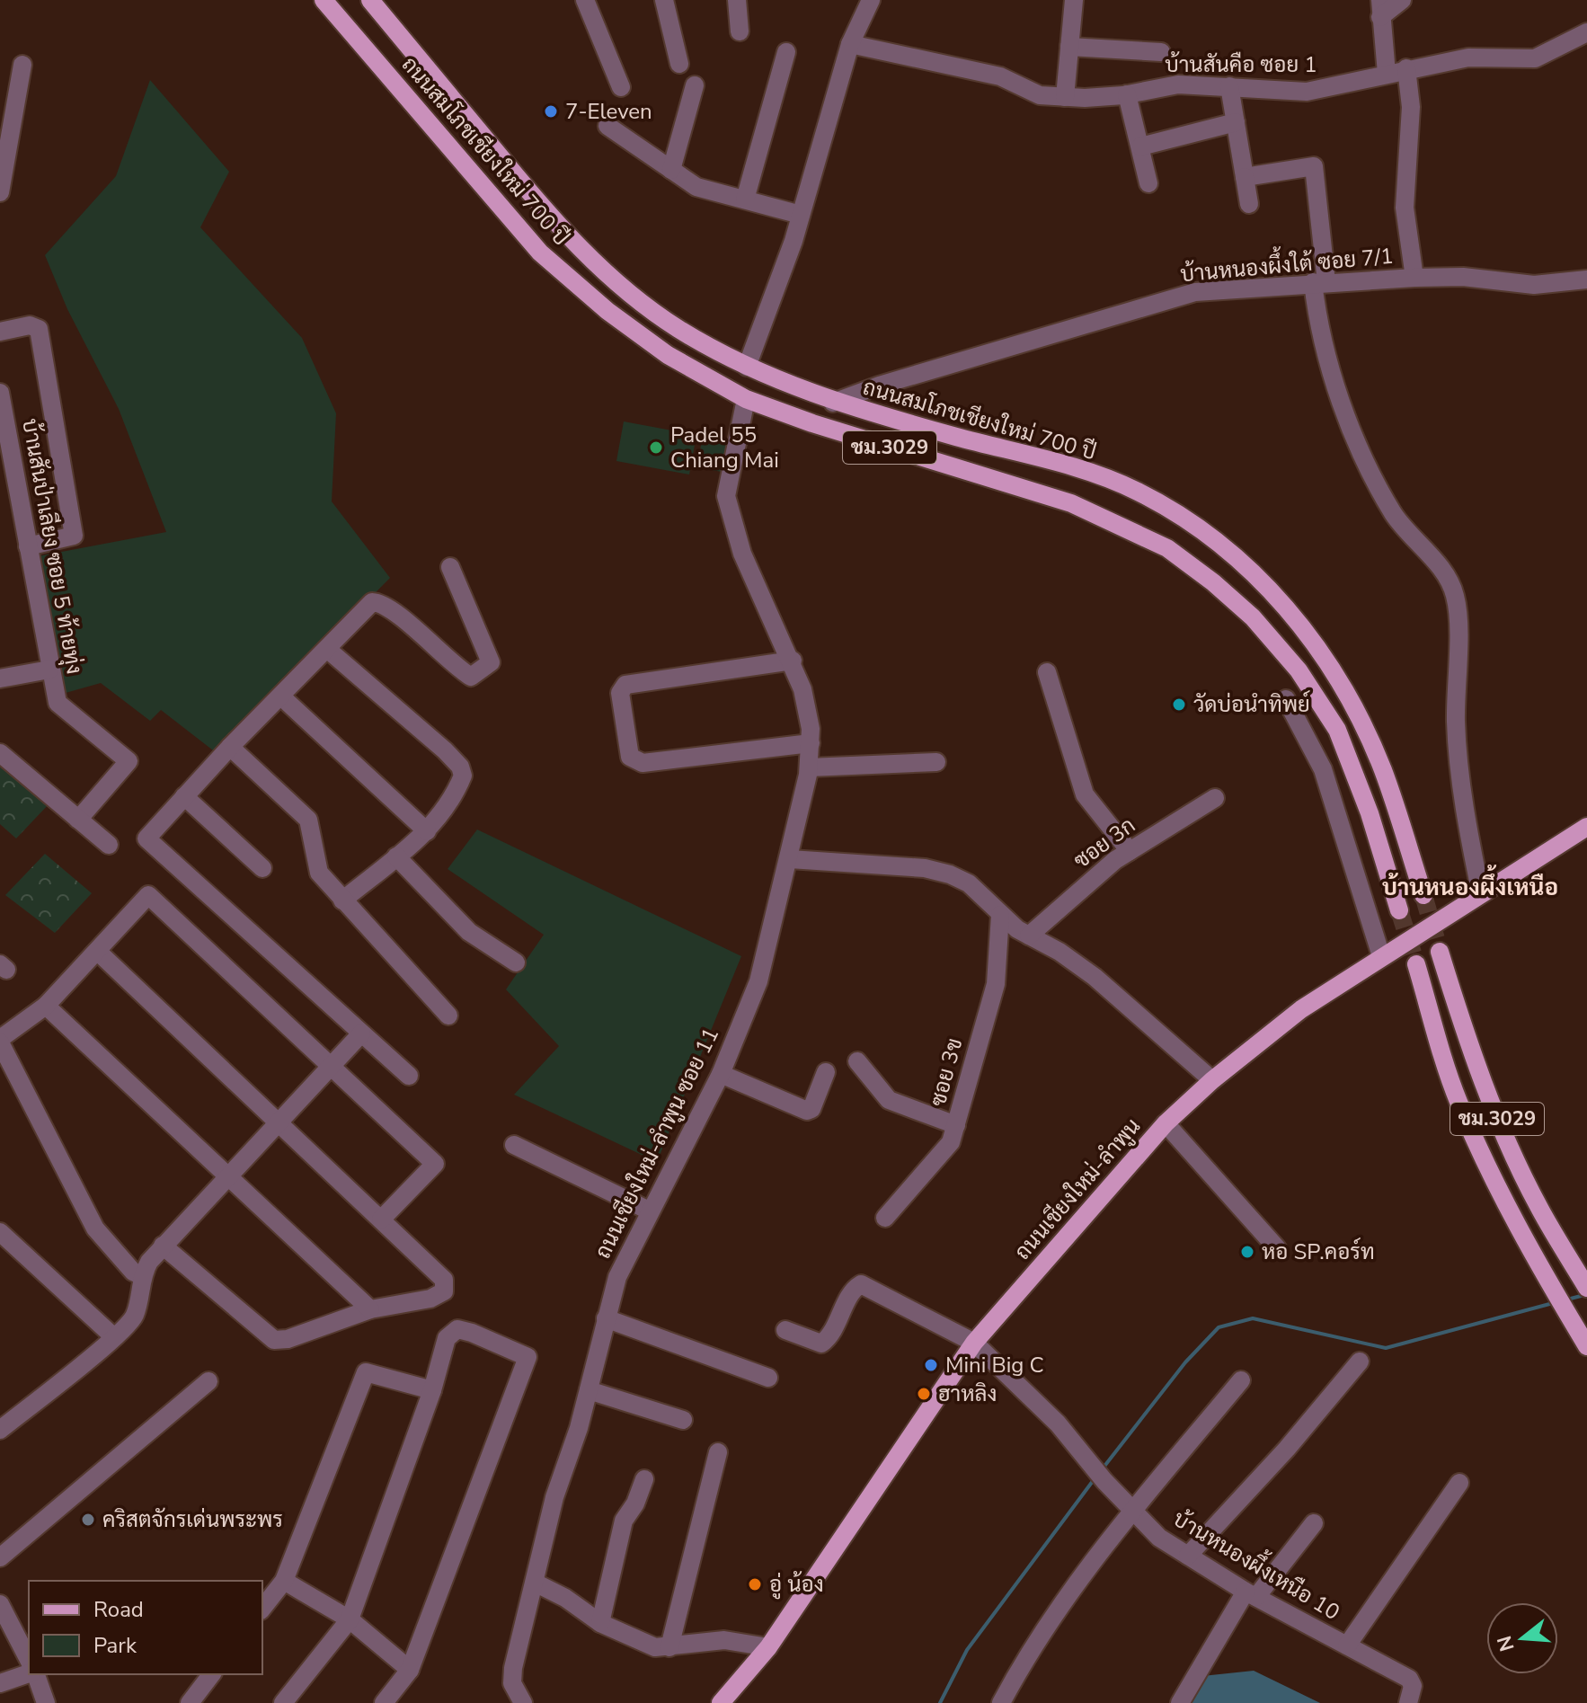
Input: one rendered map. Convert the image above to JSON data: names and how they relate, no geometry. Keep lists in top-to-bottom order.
{
  "streets": {
    "main road": ["ถนนสมโภชเชียงใหม่ 700 ปี", "ชม.3029", "ถนนเชียงใหม่-ลำพูน"],
    "street": [
      "บ้านสันคือ ซอย 1",
      "บ้านหนองผึ้งใต้ ซอย 7/1",
      "บ้านสันป่าเลียง ซอย 5 ท้ายทุ่ง",
      "ซอย 3ก",
      "ซอย 3ข",
      "ถนนเชียงใหม่-ลำพูน ซอย 11",
      "บ้านหนองผึ้งเหนือ 10"
    ]
  },
  "crossings": [
    ["ถนนสมโภชเชียงใหม่ 700 ปี", "บ้านหนองผึ้งใต้ ซอย 7/1"],
    ["ถนนสมโภชเชียงใหม่ 700 ปี", "ถนนเชียงใหม่-ลำพูน ซอย 11"],
    ["ถนนเชียงใหม่-ลำพูน", "บ้านหนองผึ้งเหนือ 10"]
  ],
  "districts": ["บ้านหนองผึ้งเหนือ"],
  "places": [
    "7-Eleven",
    "Padel 55 Chiang Mai",
    "วัดบ่อนำทิพย์",
    "หอ SP.คอร์ท",
    "Mini Big C",
    "ฮาหลิง",
    "คริสตจักรเด่นพระพร",
    "อู่ น้อง"
  ],
  "legend": ["Road", "Park"],
  "north": "left"
}
